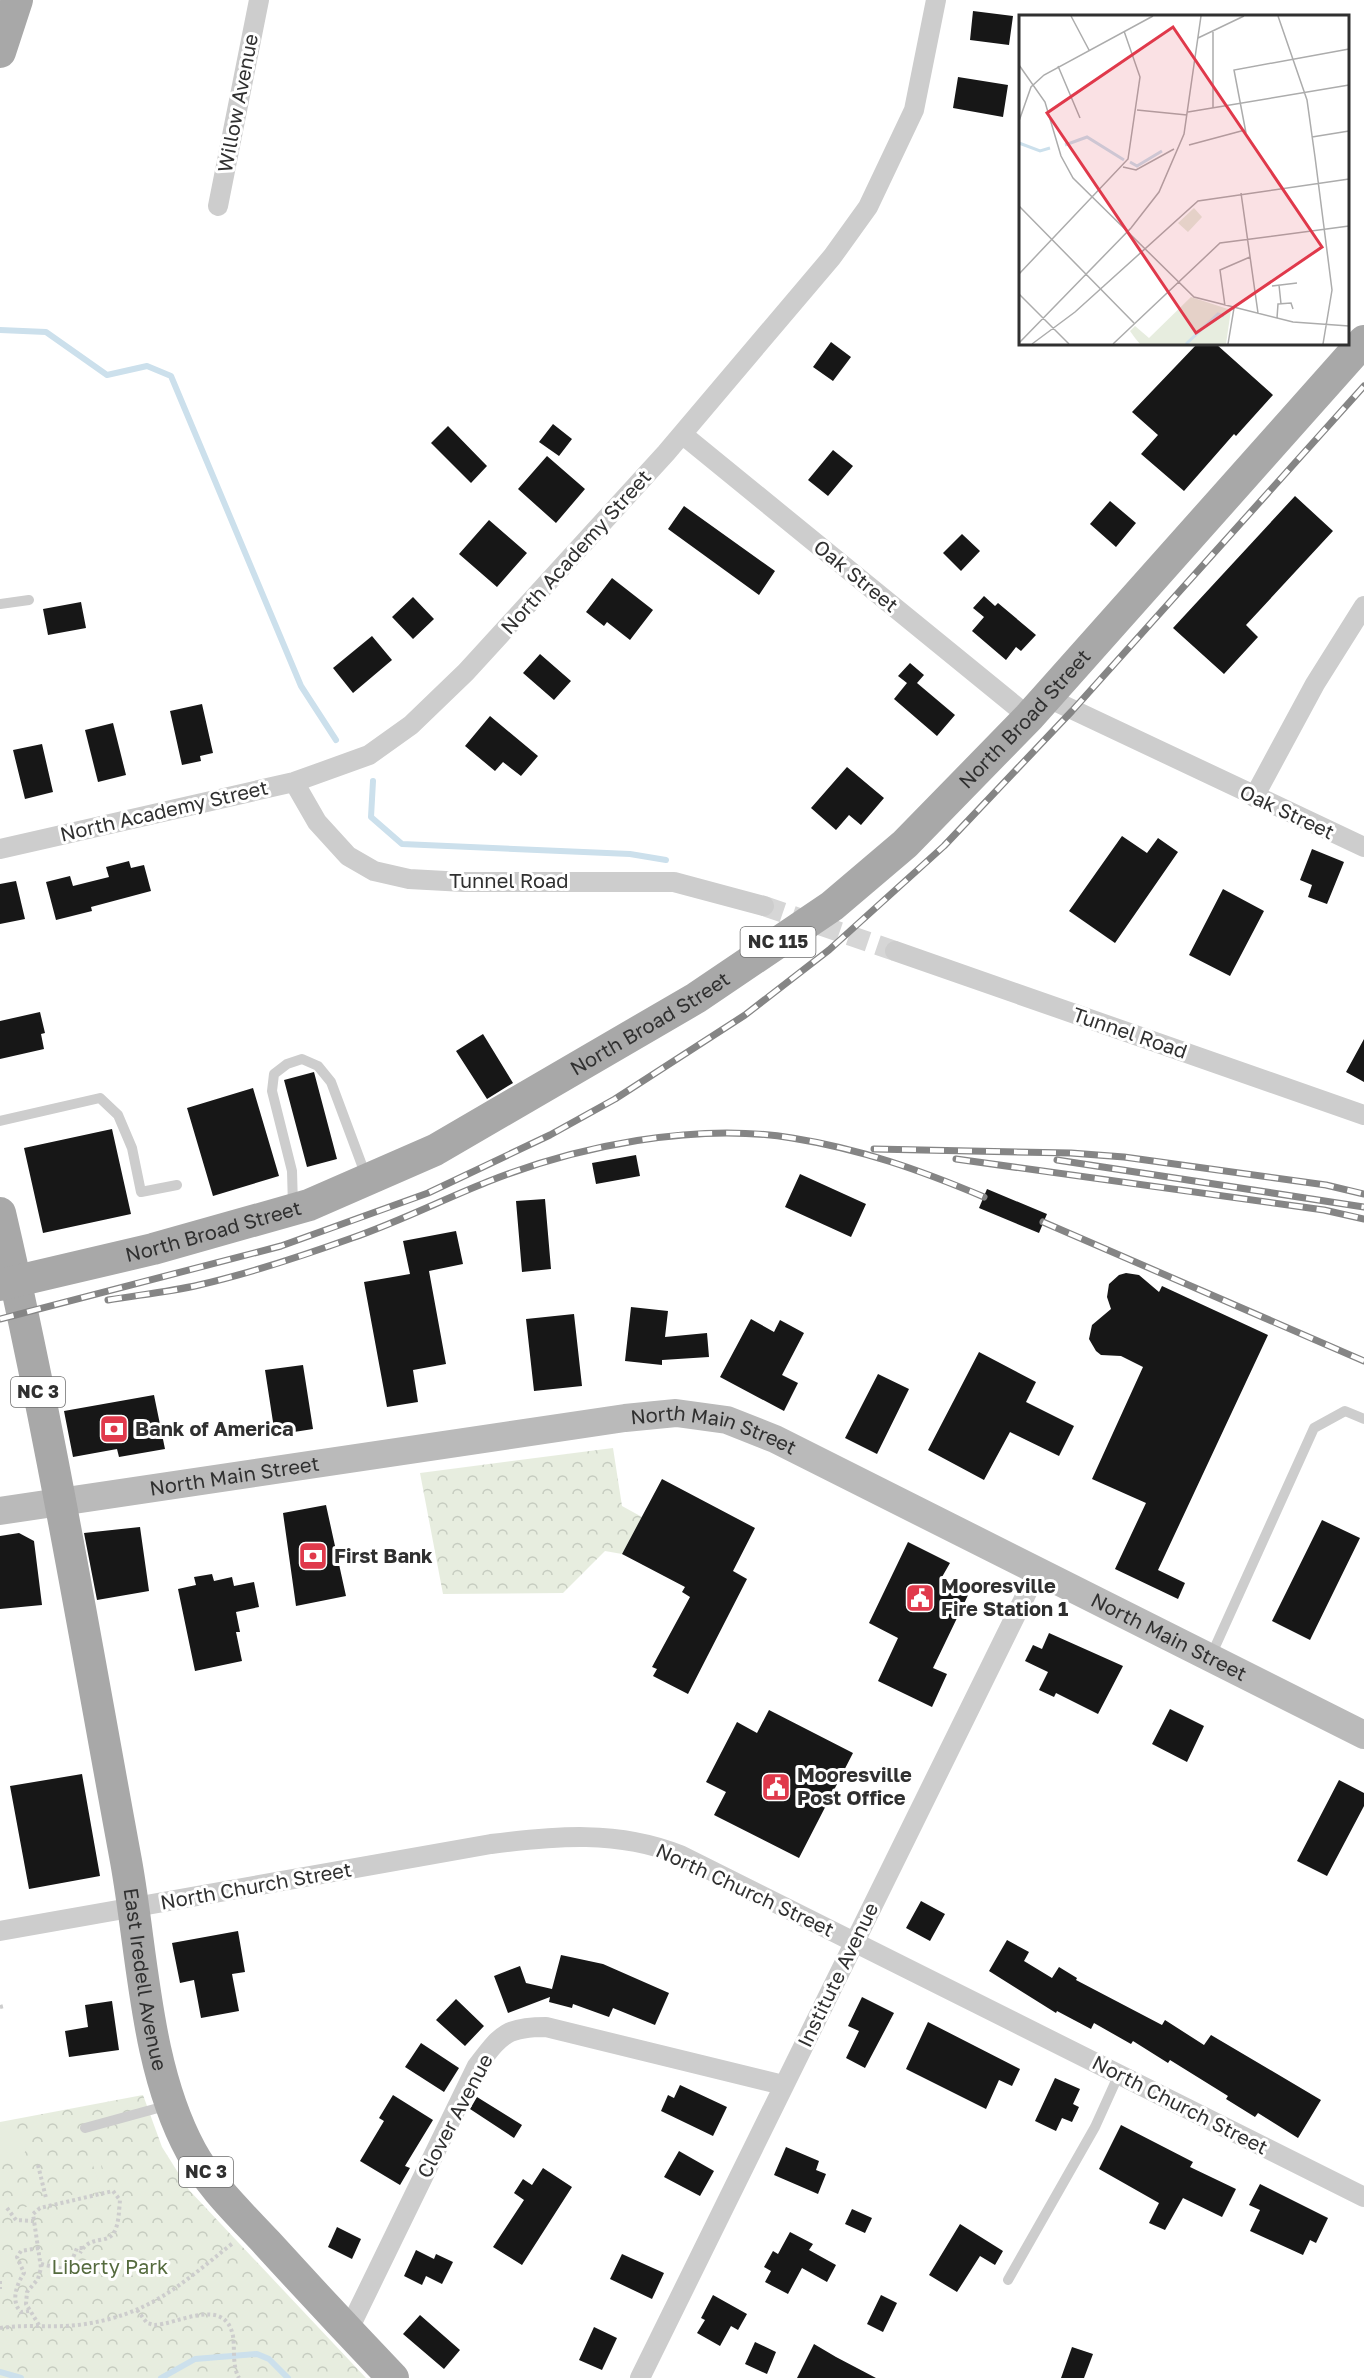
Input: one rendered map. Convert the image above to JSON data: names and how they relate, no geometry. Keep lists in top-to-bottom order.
{
  "streets": {
    "main road": [
      "North Broad Street",
      "NC 115",
      "NC 3",
      "North Main Street",
      "East Iredell Avenue"
    ],
    "street": [
      "Willow Avenue",
      "North Academy Street",
      "Oak Street",
      "Tunnel Road",
      "North Church Street",
      "Institute Avenue",
      "Clover Avenue"
    ]
  },
  "crossings": [
    ["North Academy Street", "Oak Street"],
    ["North Academy Street", "Tunnel Road"],
    ["Oak Street", "North Broad Street"],
    ["North Broad Street", "NC 3"],
    ["NC 3", "North Main Street"],
    ["NC 3", "East Iredell Avenue"],
    ["North Main Street", "Institute Avenue"],
    ["North Main Street", "East Iredell Avenue"],
    ["North Church Street", "Institute Avenue"],
    ["North Church Street", "East Iredell Avenue"],
    ["Institute Avenue", "Clover Avenue"],
    ["East Iredell Avenue", "Clover Avenue"]
  ],
  "parks": ["Liberty Park"],
  "places": {
    "bank": ["Bank of America", "First Bank"],
    "public building": ["Mooresville Fire Station 1", "Mooresville Post Office"]
  }
}
